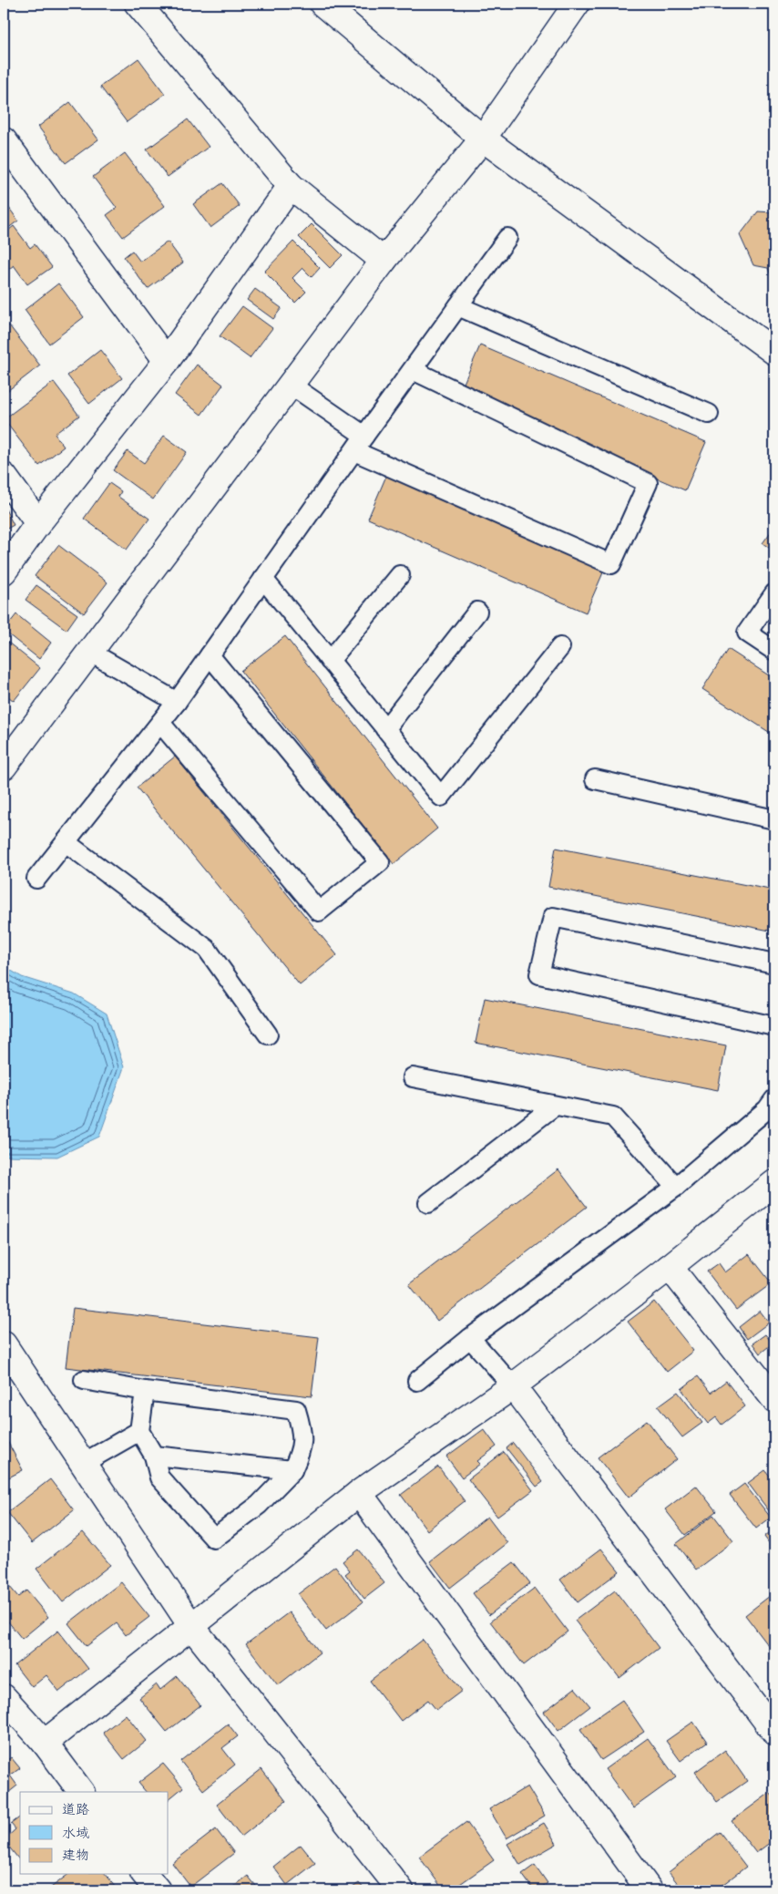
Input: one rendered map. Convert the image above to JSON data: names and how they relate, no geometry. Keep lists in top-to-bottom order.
{
  "legend": ["道路", "水域", "建物"]
}
